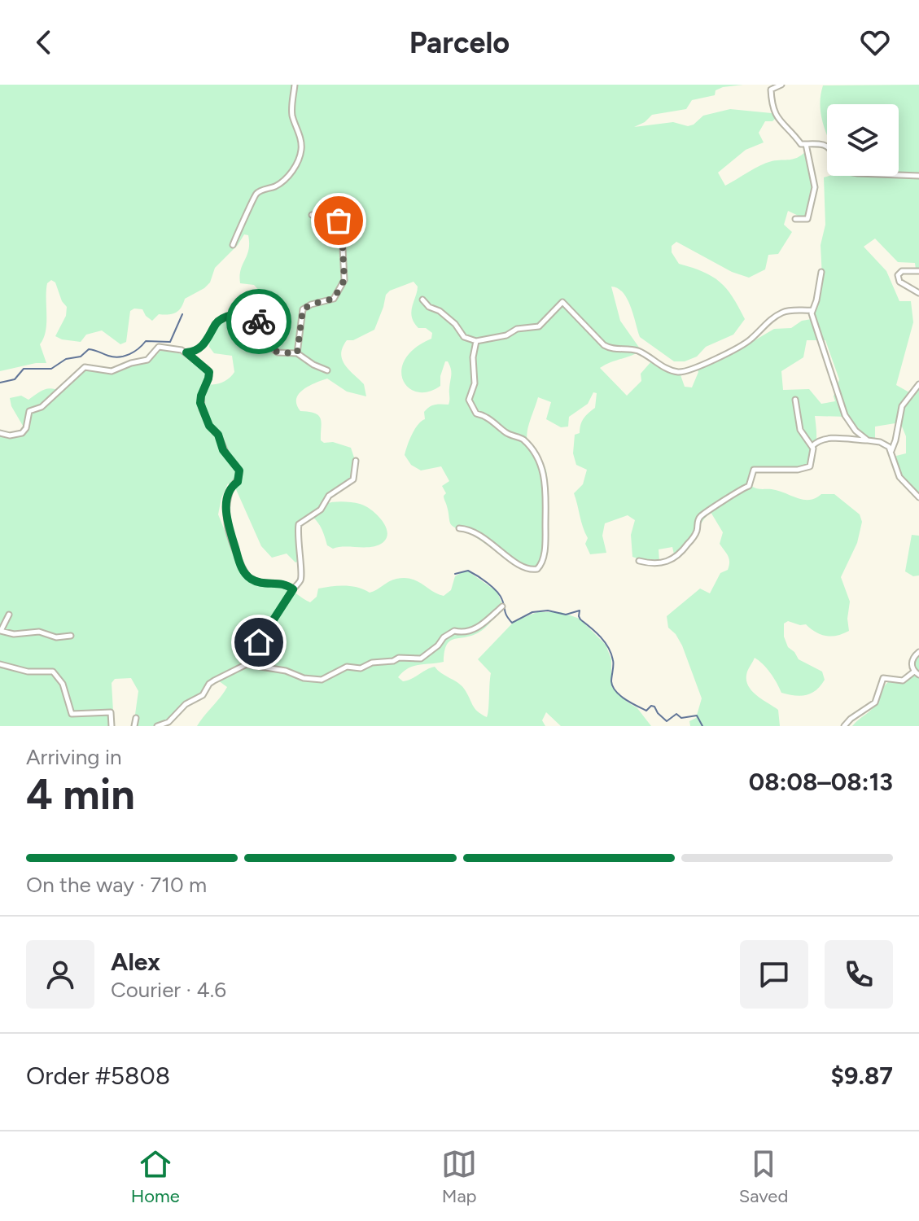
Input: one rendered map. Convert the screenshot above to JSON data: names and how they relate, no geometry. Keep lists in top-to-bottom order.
{
  "page": {
    "header": "Parcelo",
    "heading": ["4 min", "Arriving in", "08:08–08:13"],
    "panel": [
      "Alex",
      "Courier · 4.6",
      "Order #5808",
      "$9.87"
    ],
    "bar": "On the way · 710 m",
    "tabs": ["Home", "Map", "Saved"]
  }
}
